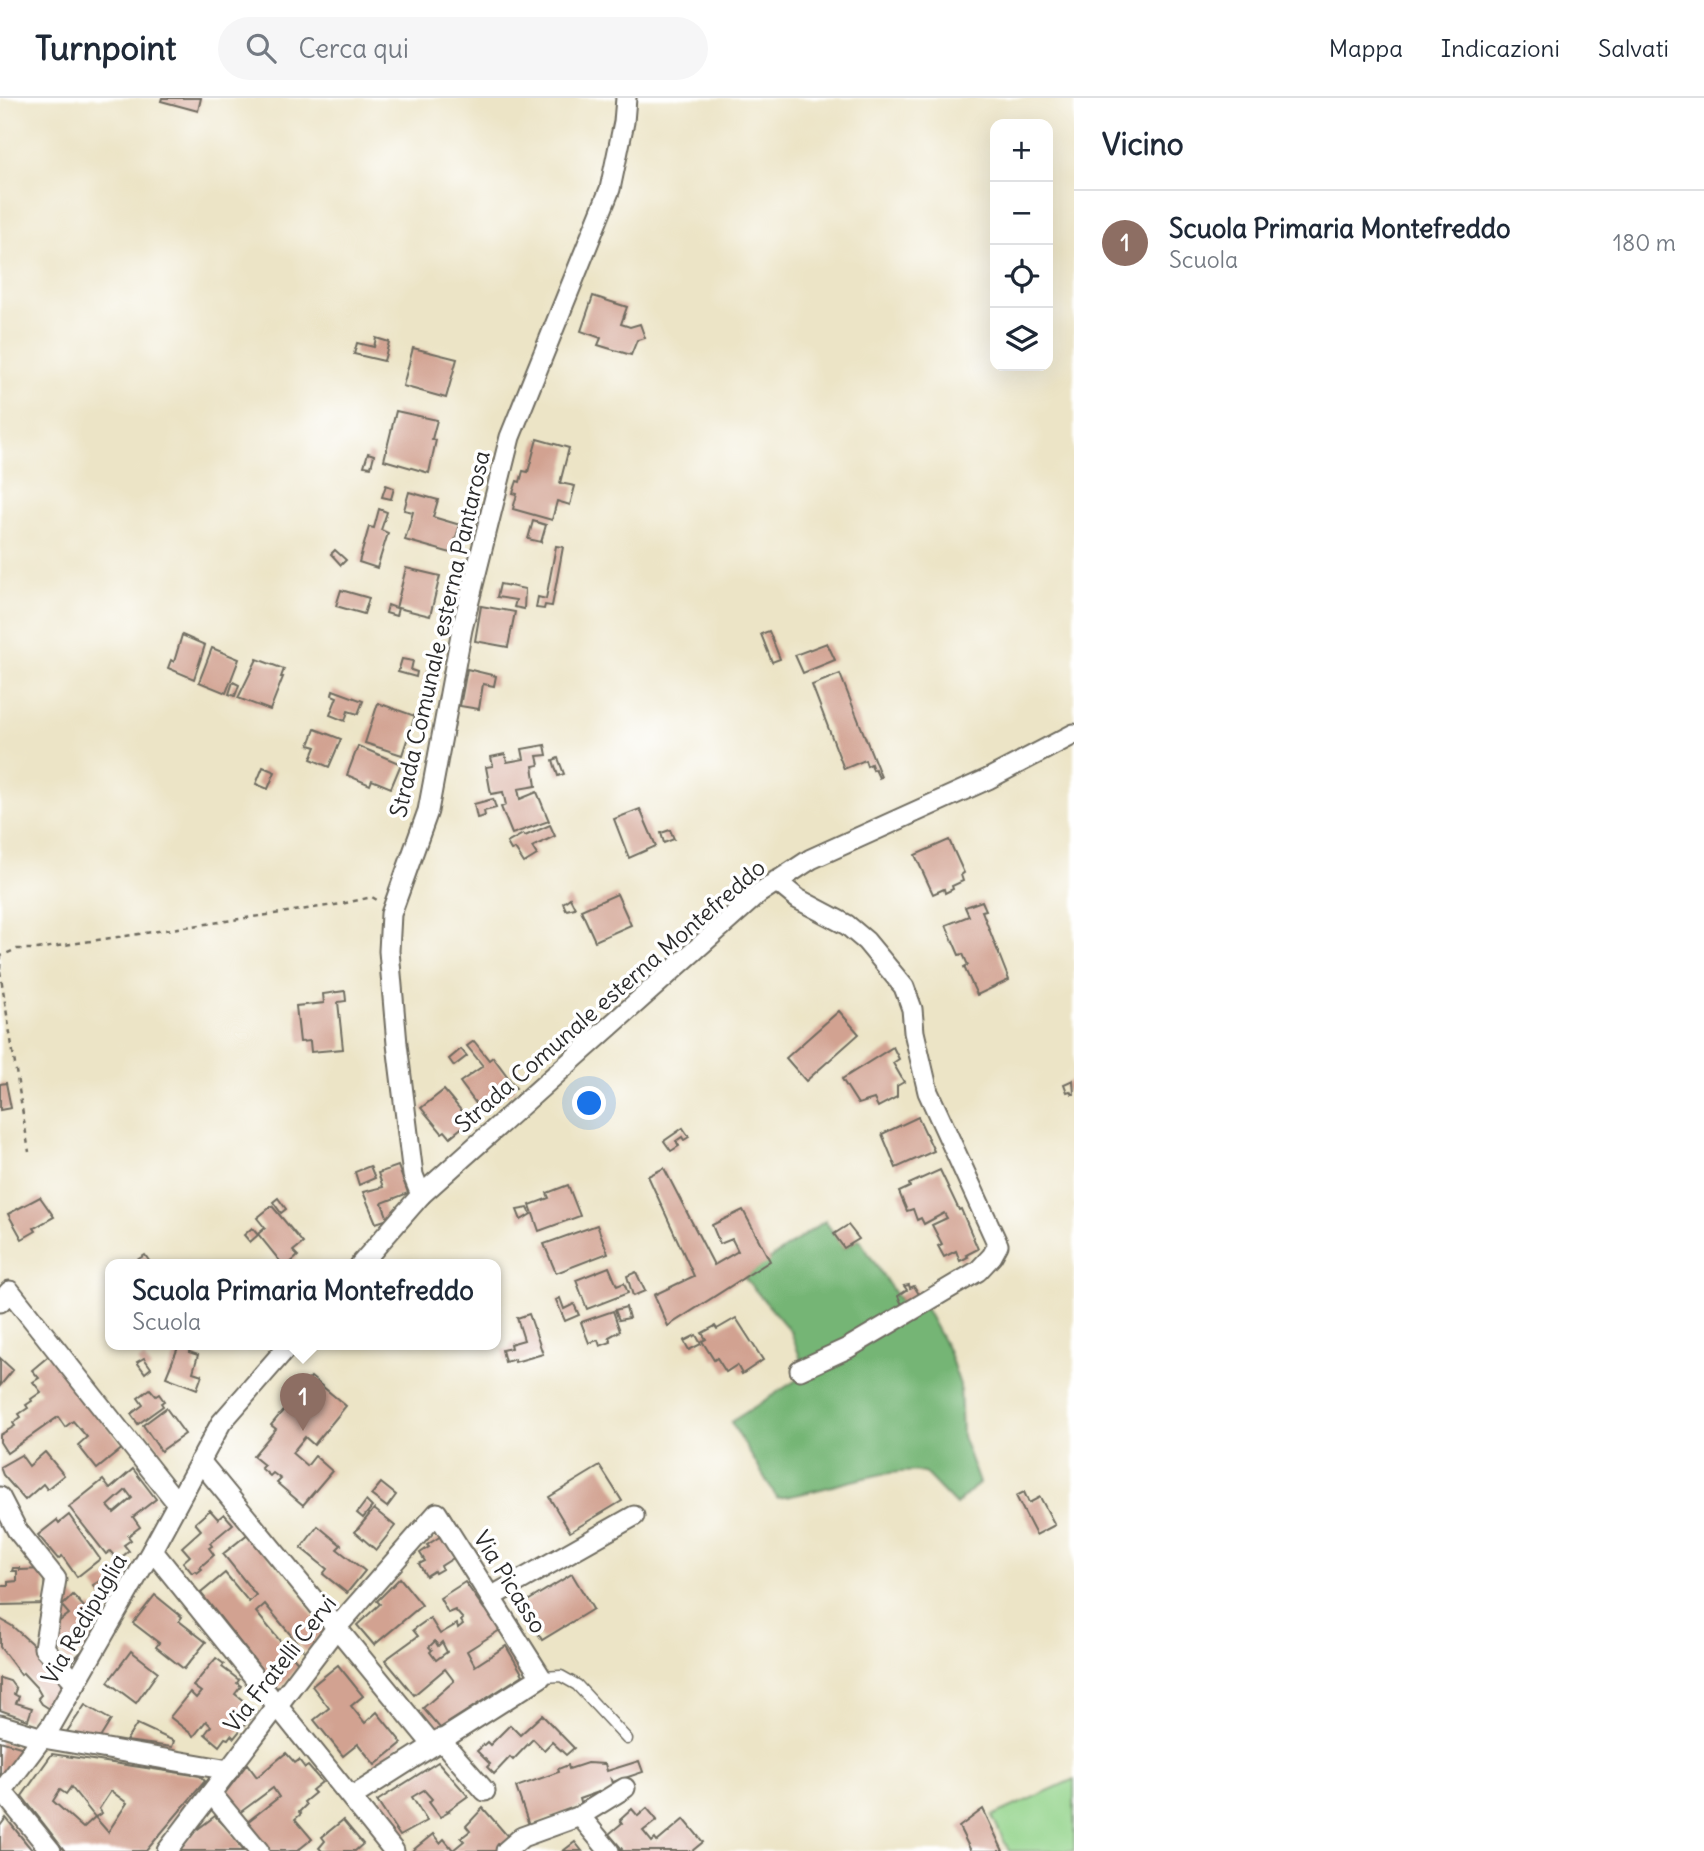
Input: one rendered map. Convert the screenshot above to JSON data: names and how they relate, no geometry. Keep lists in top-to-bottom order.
{
  "streets": {
    "street": [
      "Strada Comunale esterna Pantarosa",
      "Strada Comunale esterna Montefreddo",
      "Via Picasso",
      "Via Redipuglia",
      "Via Fratelli Cervi"
    ]
  },
  "crossings": [
    ["Strada Comunale esterna Pantarosa", "Strada Comunale esterna Montefreddo"],
    ["Via Picasso", "Via Fratelli Cervi"]
  ],
  "page": {
    "header": "Turnpoint",
    "search": "Cerca qui",
    "nav": ["Mappa", "Indicazioni", "Salvati"],
    "heading": "Vicino",
    "map_buttons": ["+", "−"],
    "list": [
      {
        "mark": "1",
        "name": "Scuola Primaria Montefreddo",
        "note": "Scuola",
        "value": "180 m"
      }
    ],
    "popup": ["Scuola Primaria Montefreddo", "Scuola"],
    "pins": "1"
  }
}
